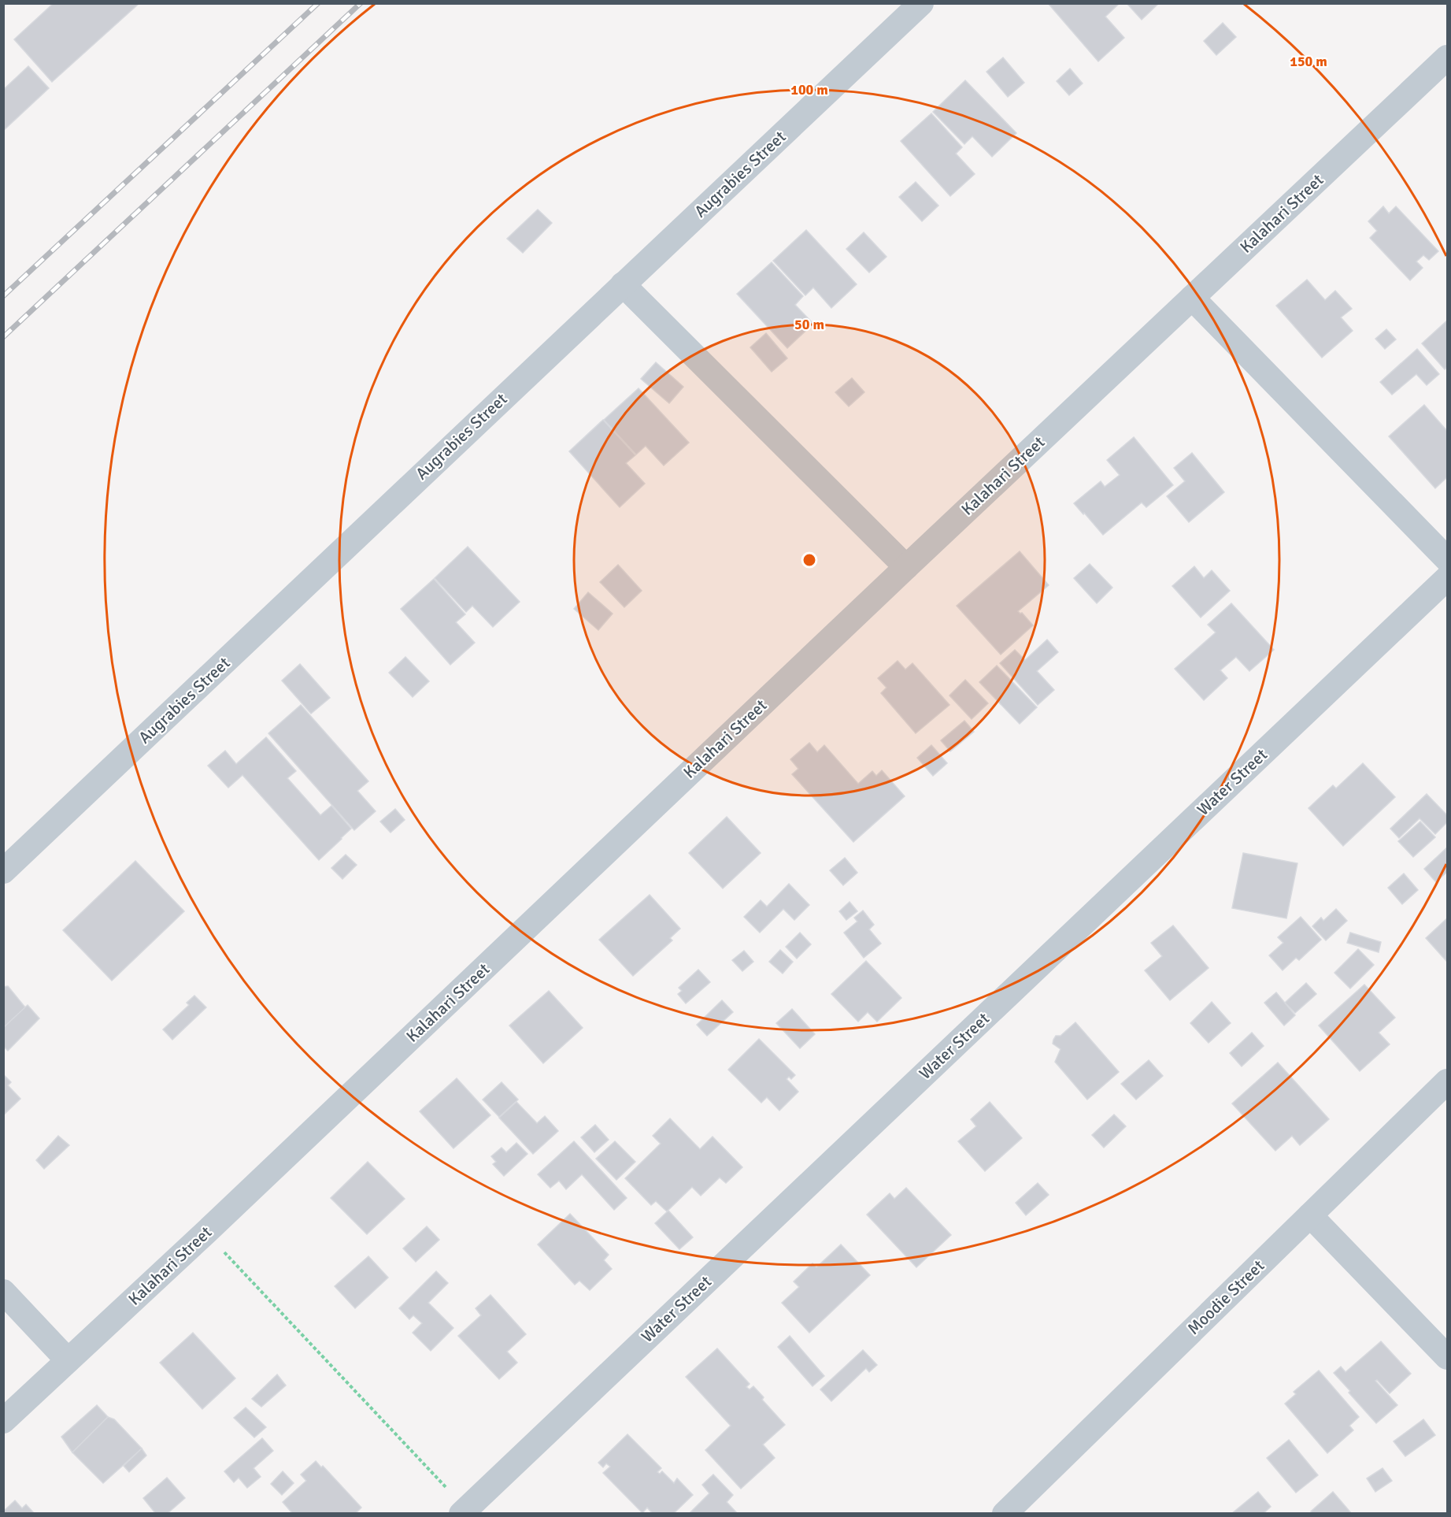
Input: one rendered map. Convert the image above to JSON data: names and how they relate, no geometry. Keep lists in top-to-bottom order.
{
  "streets": {
    "street": [
      "Augrabies Street",
      "Kalahari Street",
      "Water Street",
      "Moodie Street"
    ]
  },
  "rings": ["150 m", "100 m", "50 m"]
}
